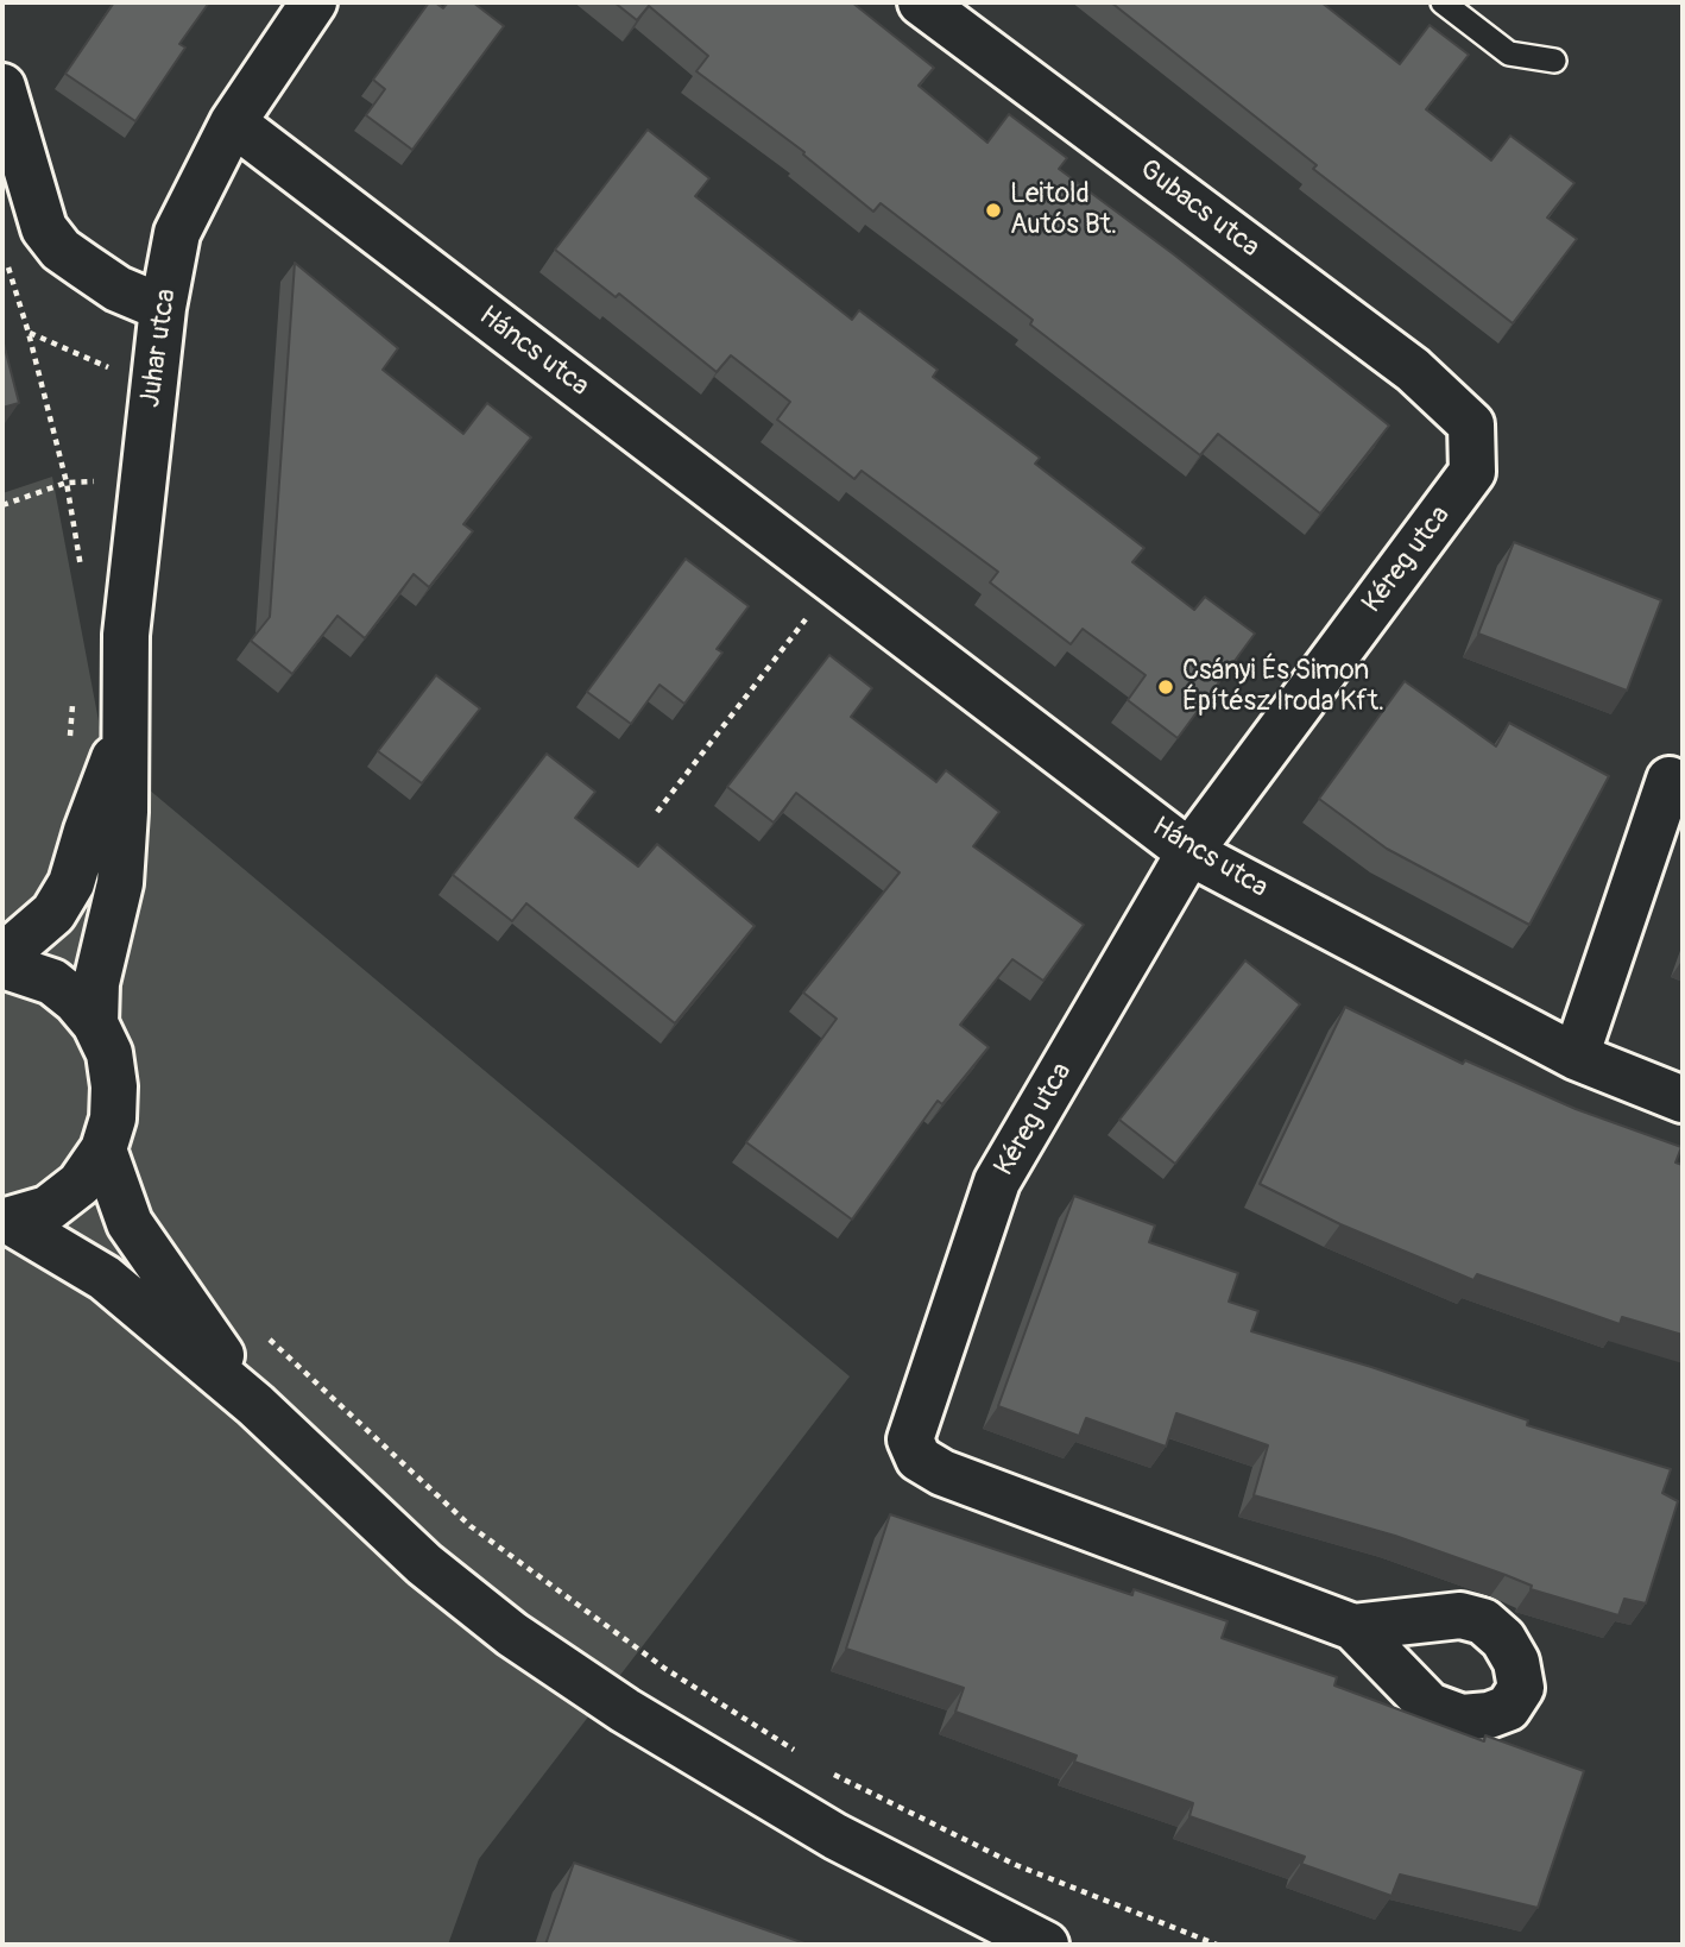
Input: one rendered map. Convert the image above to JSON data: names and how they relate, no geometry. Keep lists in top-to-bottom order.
{
  "streets": {
    "street": [
      "Gubacs utca",
      "Juhar utca",
      "Háncs utca",
      "Kéreg utca"
    ]
  },
  "crossings": [
    ["Gubacs utca", "Kéreg utca"],
    ["Juhar utca", "Háncs utca"],
    ["Háncs utca", "Kéreg utca"]
  ],
  "places": ["Leitold Autós Bt.", "Csányi És Simon Építész Iroda Kft."]
}
